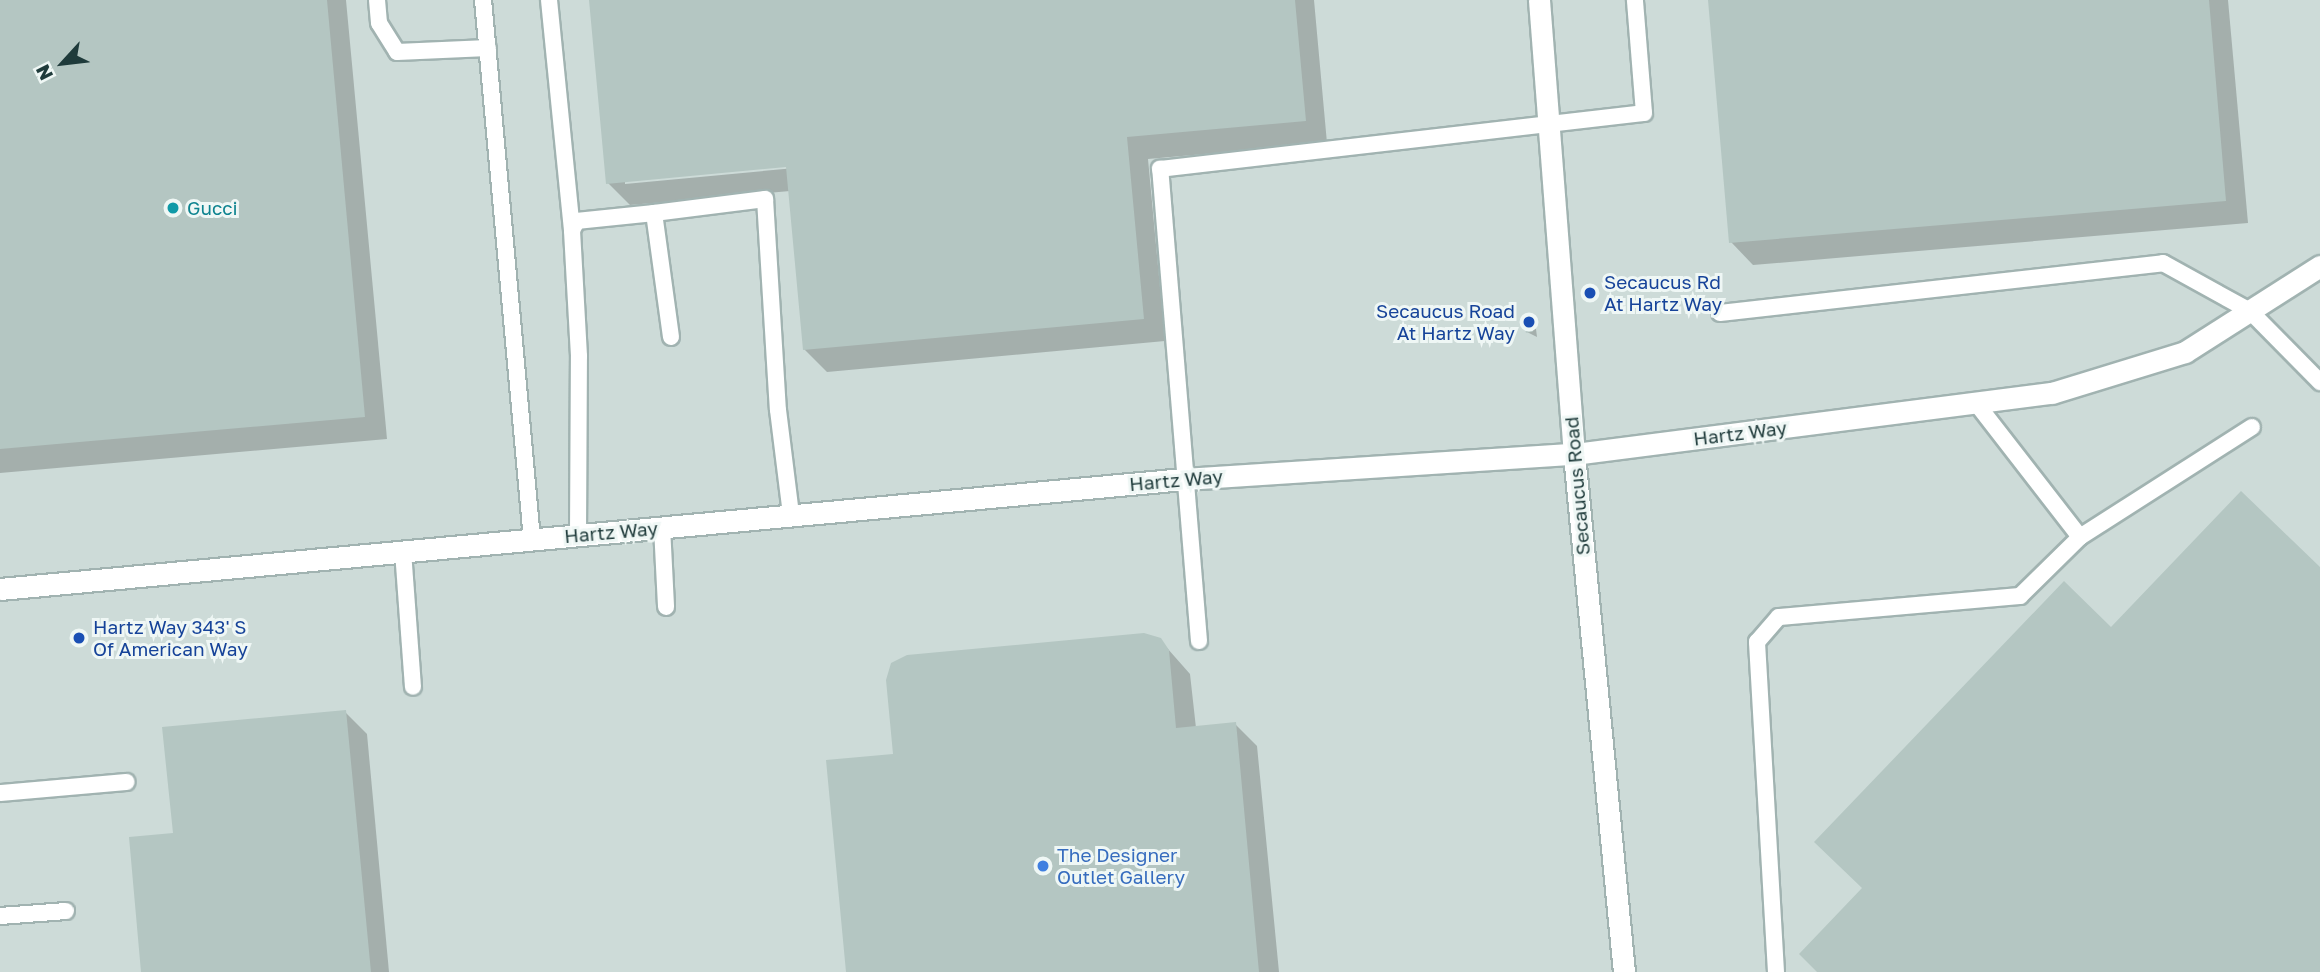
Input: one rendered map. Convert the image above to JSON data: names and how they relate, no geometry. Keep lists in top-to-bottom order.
{
  "streets": {
    "street": ["Hartz Way", "Secaucus Road"]
  },
  "crossings": [
    ["Hartz Way", "Secaucus Road"]
  ],
  "places": [
    "Gucci",
    "Secaucus Rd At Hartz Way",
    "Secaucus Road At Hartz Way",
    "Hartz Way 343' S Of American Way",
    "The Designer Outlet Gallery"
  ],
  "north": "bottom left"
}
